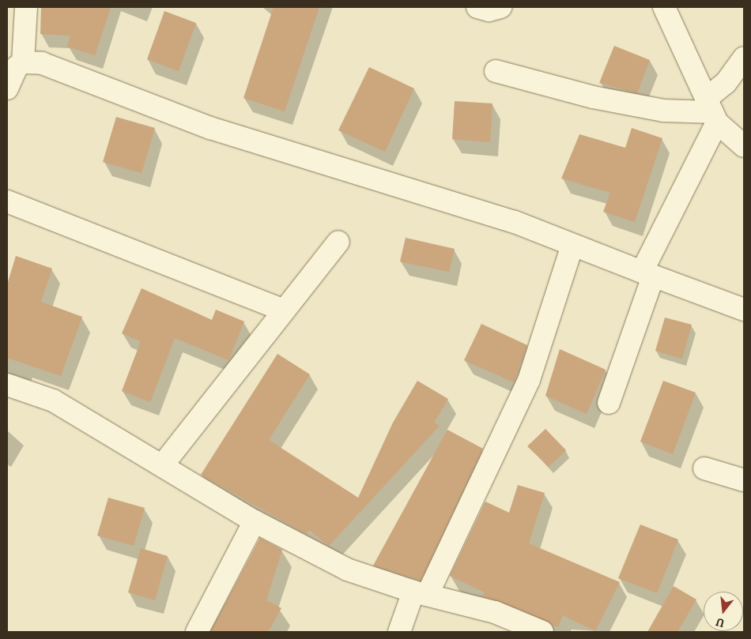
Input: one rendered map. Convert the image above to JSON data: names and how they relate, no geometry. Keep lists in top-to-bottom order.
{
  "north": "bottom"
}
